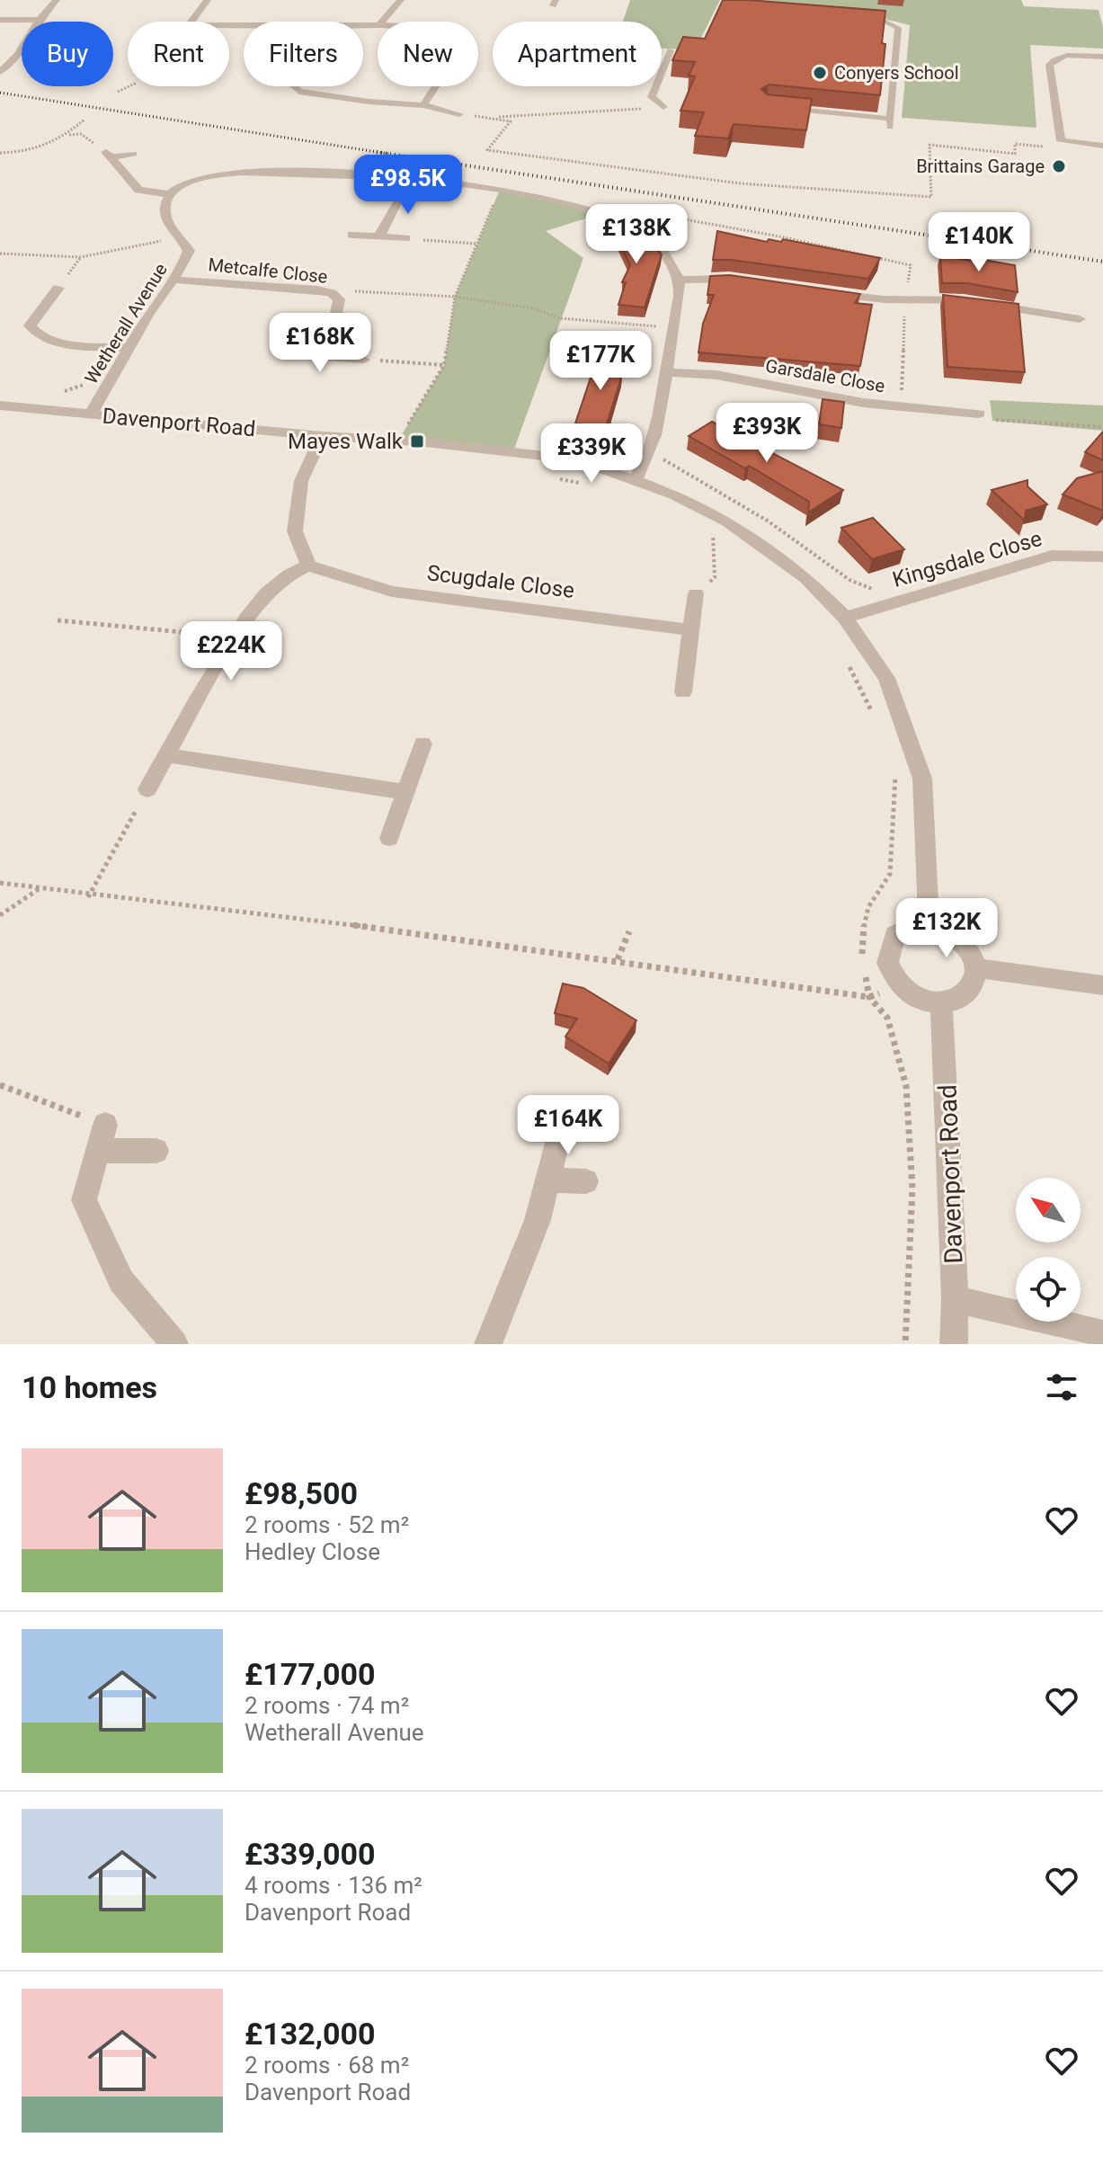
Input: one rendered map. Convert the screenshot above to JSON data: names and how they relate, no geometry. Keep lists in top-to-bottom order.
{
  "streets": {
    "street": [
      "Metcalfe Close",
      "Wetherall Avenue",
      "Garsdale Close",
      "Davenport Road",
      "Kingsdale Close",
      "Scugdale Close"
    ]
  },
  "crossings": [
    ["Metcalfe Close", "Wetherall Avenue"],
    ["Wetherall Avenue", "Davenport Road"],
    ["Davenport Road", "Kingsdale Close"]
  ],
  "places": {
    "other": ["Conyers School", "Brittains Garage"],
    "transit": ["Mayes Walk"]
  },
  "north": "top left",
  "page": {
    "chip": [
      "Buy",
      "Rent",
      "Filters",
      "New",
      "Apartment"
    ],
    "price": [
      "£98.5K",
      "£138K",
      "£140K",
      "£168K",
      "£177K",
      "£393K",
      "£339K",
      "£224K",
      "£132K",
      "£164K"
    ],
    "heading": "10 homes",
    "list": [
      {
        "name": "£98,500",
        "note": "2 rooms · 52 m² · Hedley Close"
      },
      {
        "name": "£177,000",
        "note": "2 rooms · 74 m² · Wetherall Avenue"
      },
      {
        "name": "£339,000",
        "note": "4 rooms · 136 m² · Davenport Road"
      },
      {
        "name": "£132,000",
        "note": "2 rooms · 68 m² · Davenport Road"
      }
    ]
  }
}
